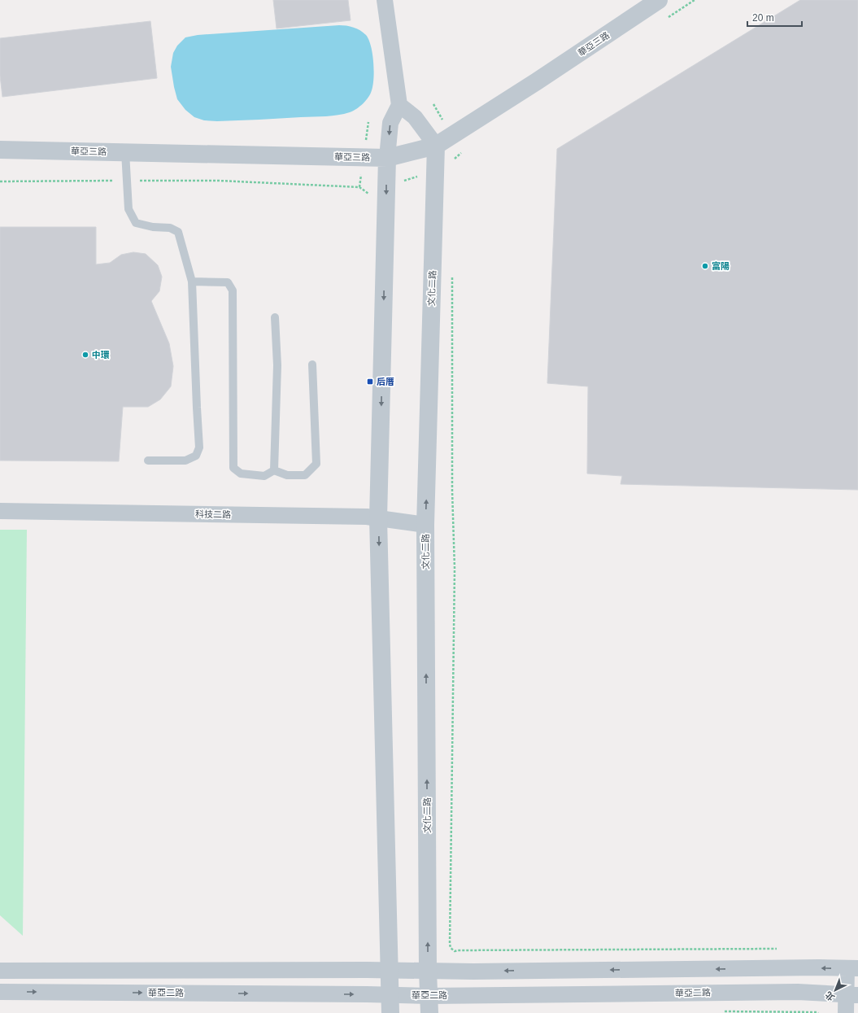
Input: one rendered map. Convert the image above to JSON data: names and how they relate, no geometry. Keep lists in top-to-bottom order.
{
  "streets": {
    "street": [
      "華亞三路",
      "文化二路",
      "科技二路",
      "華亞二路"
    ]
  },
  "crossings": [
    ["華亞三路", "文化二路"],
    ["文化二路", "科技二路"],
    ["文化二路", "華亞二路"]
  ],
  "places": {
    "other": ["富陽", "中環"],
    "transit": ["后厝"]
  },
  "scale_bar": "20 m",
  "north": "bottom left"
}
